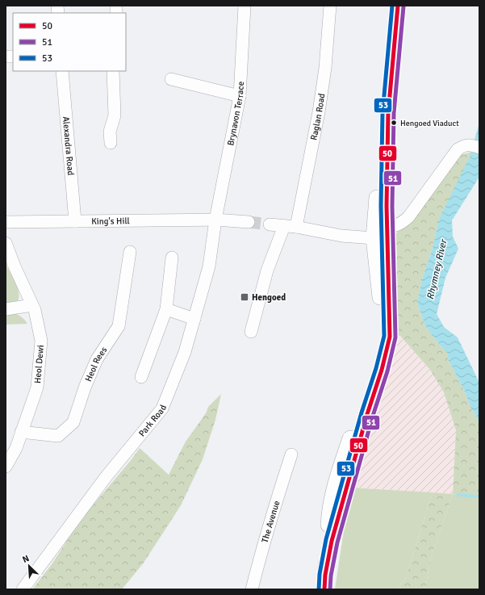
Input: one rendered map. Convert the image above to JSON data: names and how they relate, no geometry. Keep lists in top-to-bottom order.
{
  "streets": {
    "street": [
      "Brynavon Terrace",
      "Raglan Road",
      "Alexandra Road",
      "King's Hill",
      "Heol Dewi",
      "Heol Rees",
      "Park Road",
      "The Avenue"
    ]
  },
  "crossings": [
    ["Brynavon Terrace", "King's Hill"],
    ["Brynavon Terrace", "Park Road"],
    ["Alexandra Road", "King's Hill"],
    ["King's Hill", "Park Road"],
    ["Heol Dewi", "Heol Rees"]
  ],
  "water": ["Rhymney River"],
  "places": {
    "other": ["Hengoed Viaduct"],
    "transit": ["Hengoed"]
  },
  "lines": ["transit line 50", "transit line 53", "transit line 51"],
  "legend": ["50", "51", "53"],
  "north": "top left"
}
